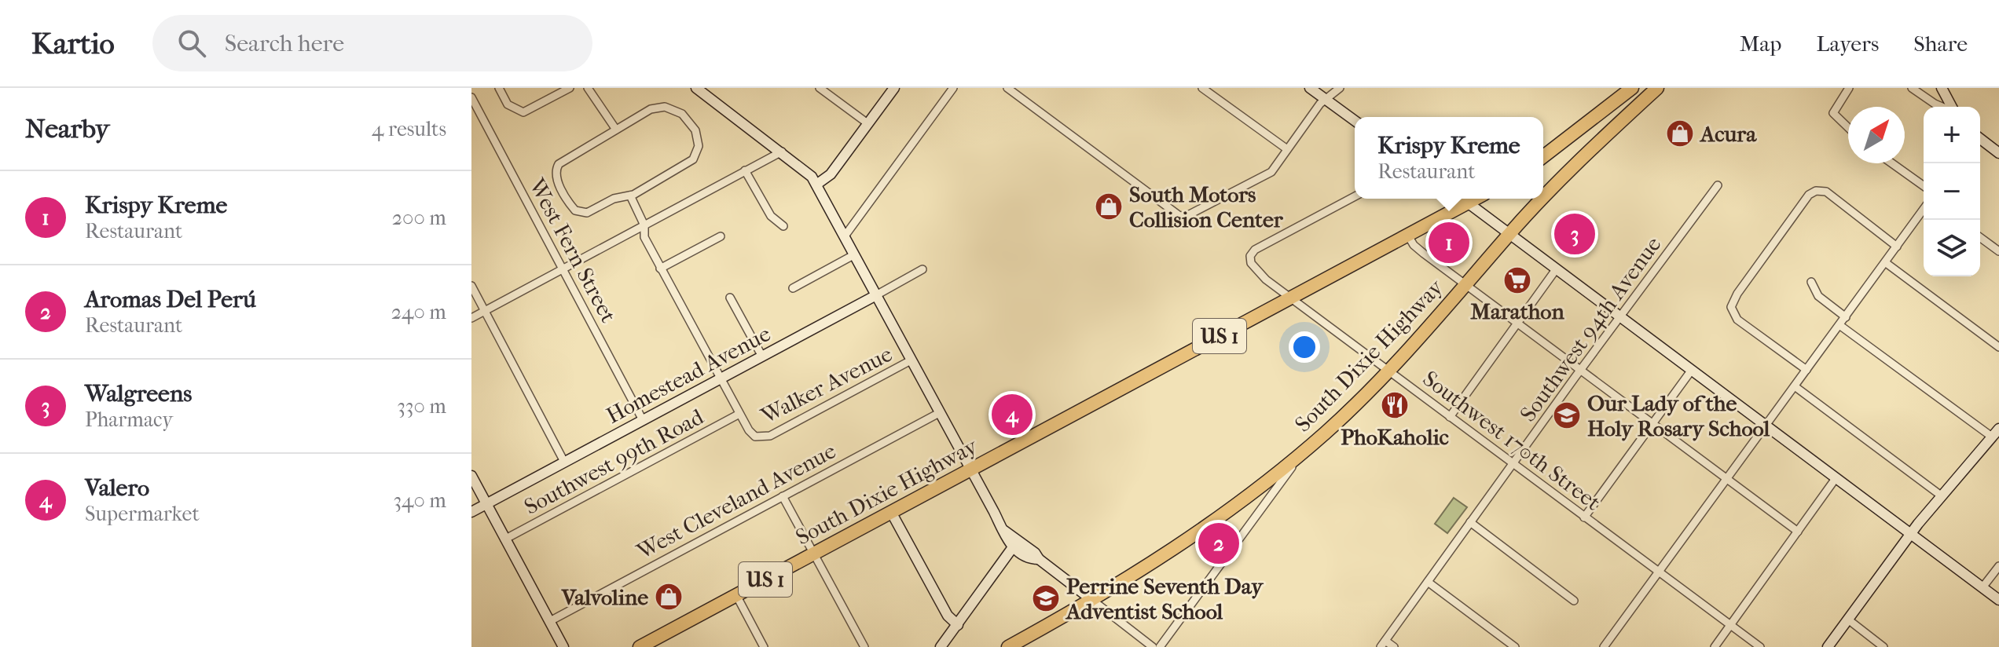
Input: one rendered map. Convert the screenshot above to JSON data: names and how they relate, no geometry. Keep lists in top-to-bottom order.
{
  "streets": {
    "highway": ["US 1", "South Dixie Highway"],
    "street": [
      "West Fern Street",
      "Southwest 94th Avenue",
      "Homestead Avenue",
      "Walker Avenue",
      "Southwest 170th Street",
      "Southwest 99th Road",
      "West Cleveland Avenue"
    ]
  },
  "crossings": [
    ["West Fern Street", "Homestead Avenue"],
    ["Southwest 94th Avenue", "Southwest 170th Street"],
    ["South Dixie Highway", "Southwest 170th Street"],
    ["Walker Avenue", "Southwest 99th Road"]
  ],
  "places": {
    "shop": ["Acura", "South Motors Collision Center", "Valvoline"],
    "supermarket": ["Marathon"],
    "restaurant": ["PhoKaholic"],
    "school or university": ["Our Lady of the Holy Rosary School", "Perrine Seventh Day Adventist School"]
  },
  "north": "top right",
  "page": {
    "header": "Kartio",
    "search": "Search here",
    "nav": ["Map", "Layers", "Share"],
    "heading": ["Nearby", "4 results"],
    "map_buttons": ["+", "−"],
    "popup": ["Krispy Kreme", "Restaurant"],
    "list": [
      {
        "mark": "1",
        "name": "Krispy Kreme",
        "note": "Restaurant",
        "value": "200 m"
      },
      {
        "mark": "2",
        "name": "Aromas Del Perú",
        "note": "Restaurant",
        "value": "240 m"
      },
      {
        "mark": "3",
        "name": "Walgreens",
        "note": "Pharmacy",
        "value": "330 m"
      },
      {
        "mark": "4",
        "name": "Valero",
        "note": "Supermarket",
        "value": "340 m"
      }
    ],
    "pins": [
      "3",
      "1",
      "4",
      "2"
    ]
  }
}
